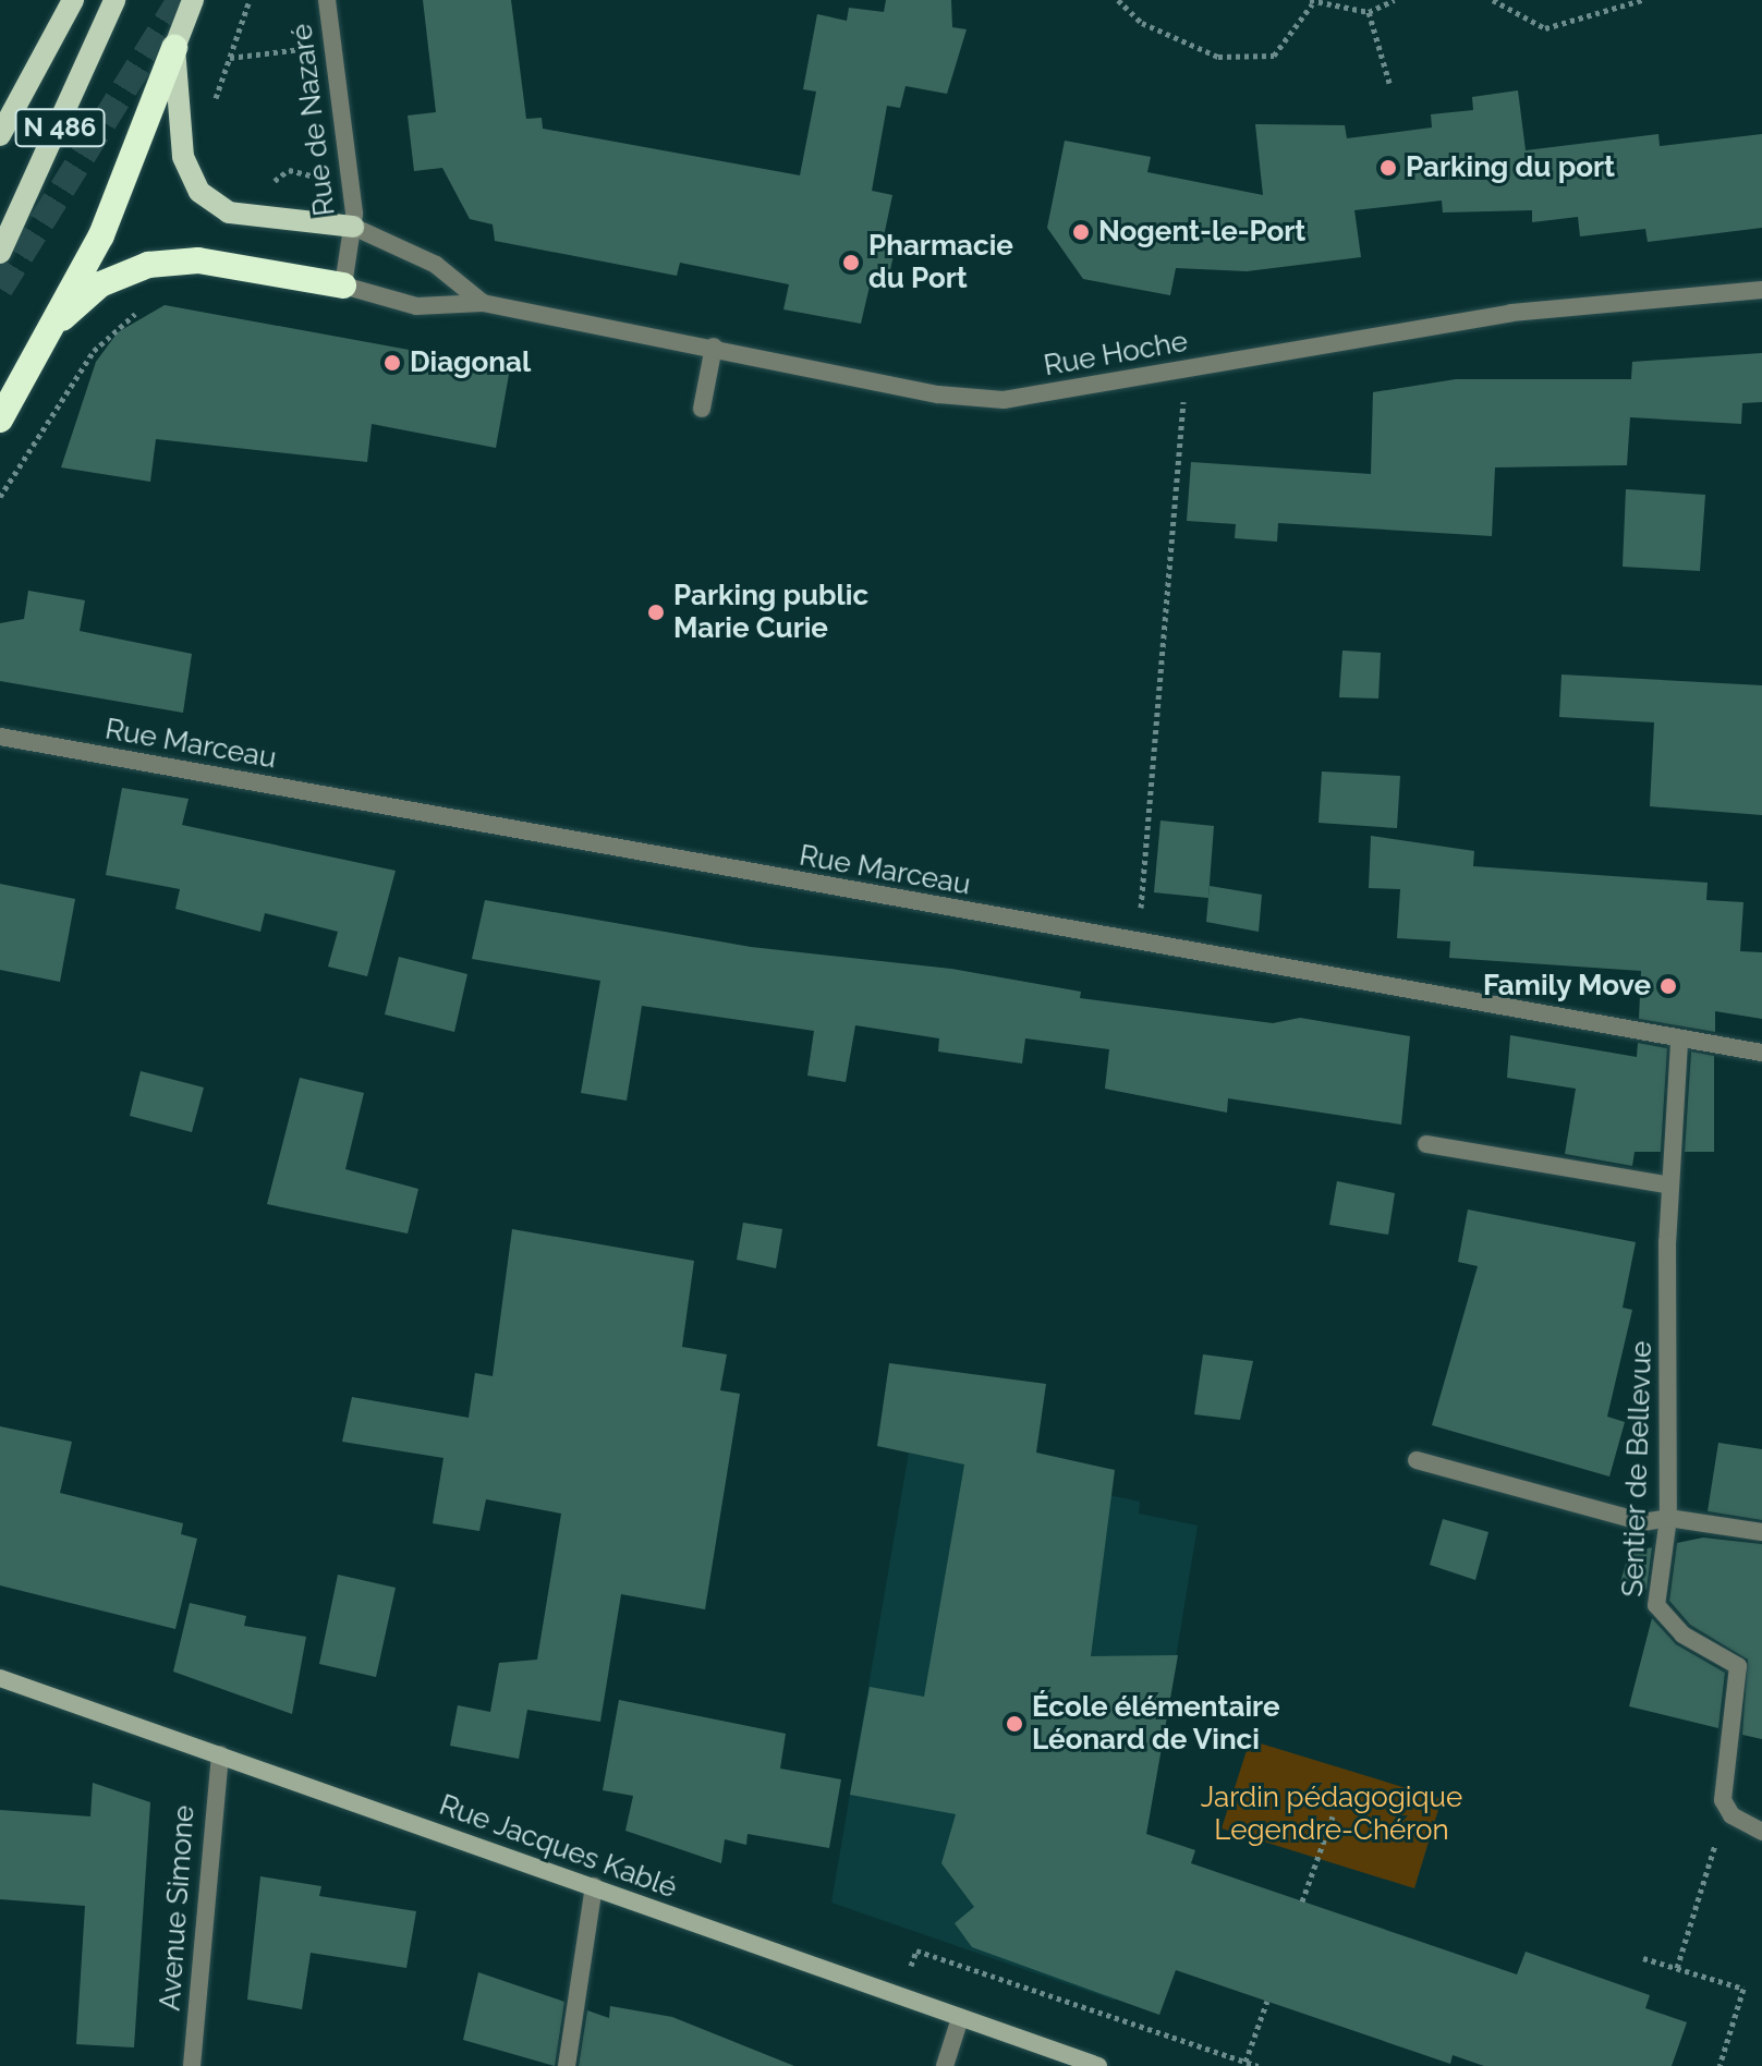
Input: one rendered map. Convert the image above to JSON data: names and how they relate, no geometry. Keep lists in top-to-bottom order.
{
  "streets": {
    "main road": ["N 486", "Rue Jacques Kablé"],
    "street": [
      "Rue de Nazaré",
      "Rue Hoche",
      "Rue Marceau",
      "Sentier de Bellevue",
      "Avenue Simone"
    ]
  },
  "crossings": [
    ["Rue de Nazaré", "Rue Hoche"],
    ["Rue Marceau", "Sentier de Bellevue"],
    ["Rue Jacques Kablé", "Avenue Simone"]
  ],
  "parks": ["Jardin pédagogique Legendre-Chéron"],
  "places": [
    "Parking du port",
    "Nogent-le-Port",
    "Pharmacie du Port",
    "Diagonal",
    "Parking public Marie Curie",
    "Family Move",
    "École élémentaire Léonard de Vinci"
  ]
}
